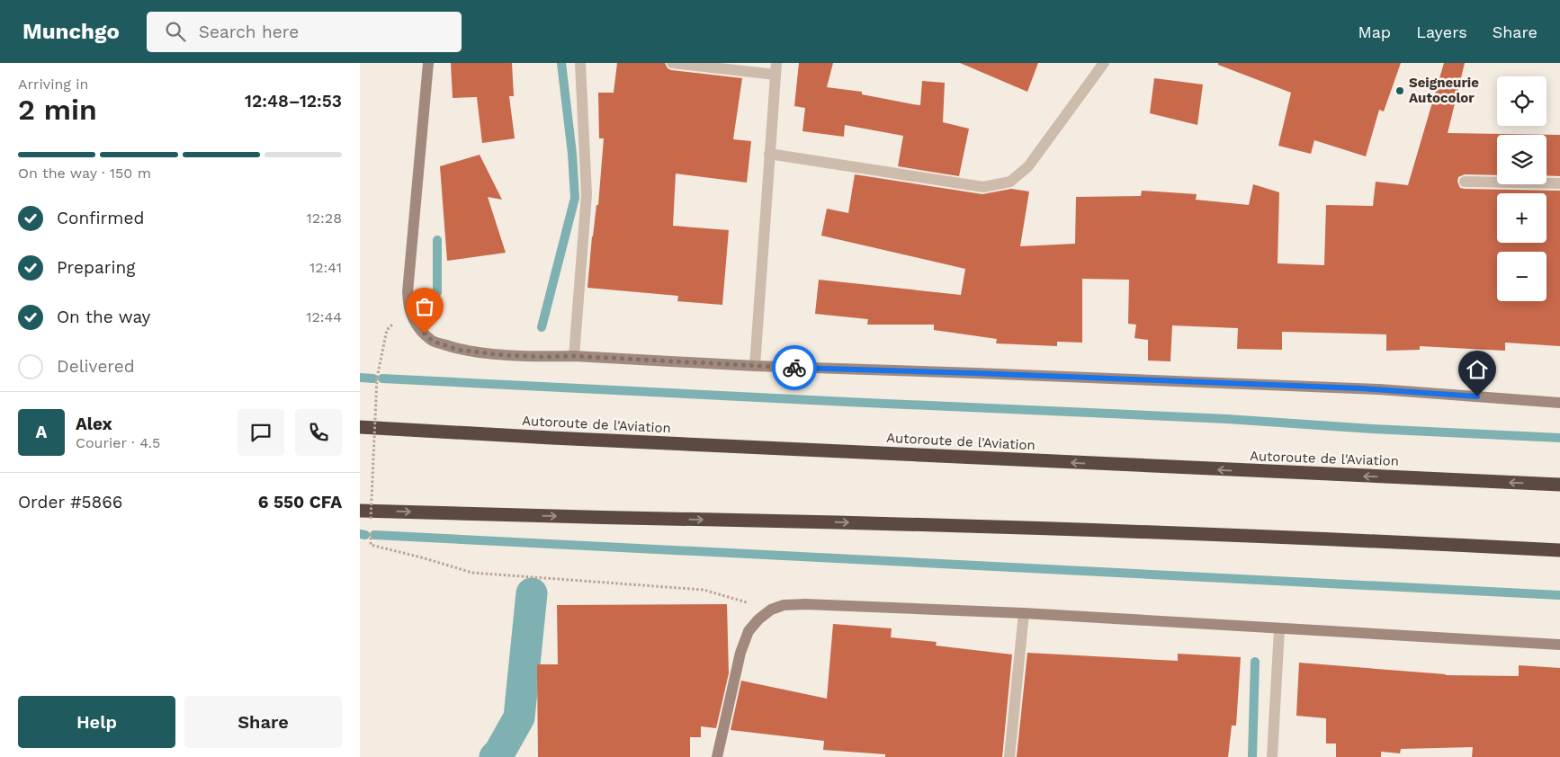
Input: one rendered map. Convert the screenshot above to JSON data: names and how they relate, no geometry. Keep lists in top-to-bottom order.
{
  "streets": {
    "highway": ["Autoroute de l'Aviation"]
  },
  "places": ["Seigneurie Autocolor"],
  "page": {
    "header": "Munchgo",
    "search": "Search here",
    "nav": ["Map", "Layers", "Share"],
    "heading": ["2 min", "Arriving in", "12:48–12:53"],
    "panel": [
      "Alex",
      "Courier · 4.5",
      "Order #5866",
      "6 550 CFA"
    ],
    "map_buttons": ["+", "−"],
    "bar": "On the way · 150 m",
    "list": [
      ["Confirmed", "12:28"],
      ["Preparing", "12:41"],
      ["On the way", "12:44"],
      "Delivered"
    ],
    "round": "A",
    "buttons": ["Help", "Share"]
  }
}
